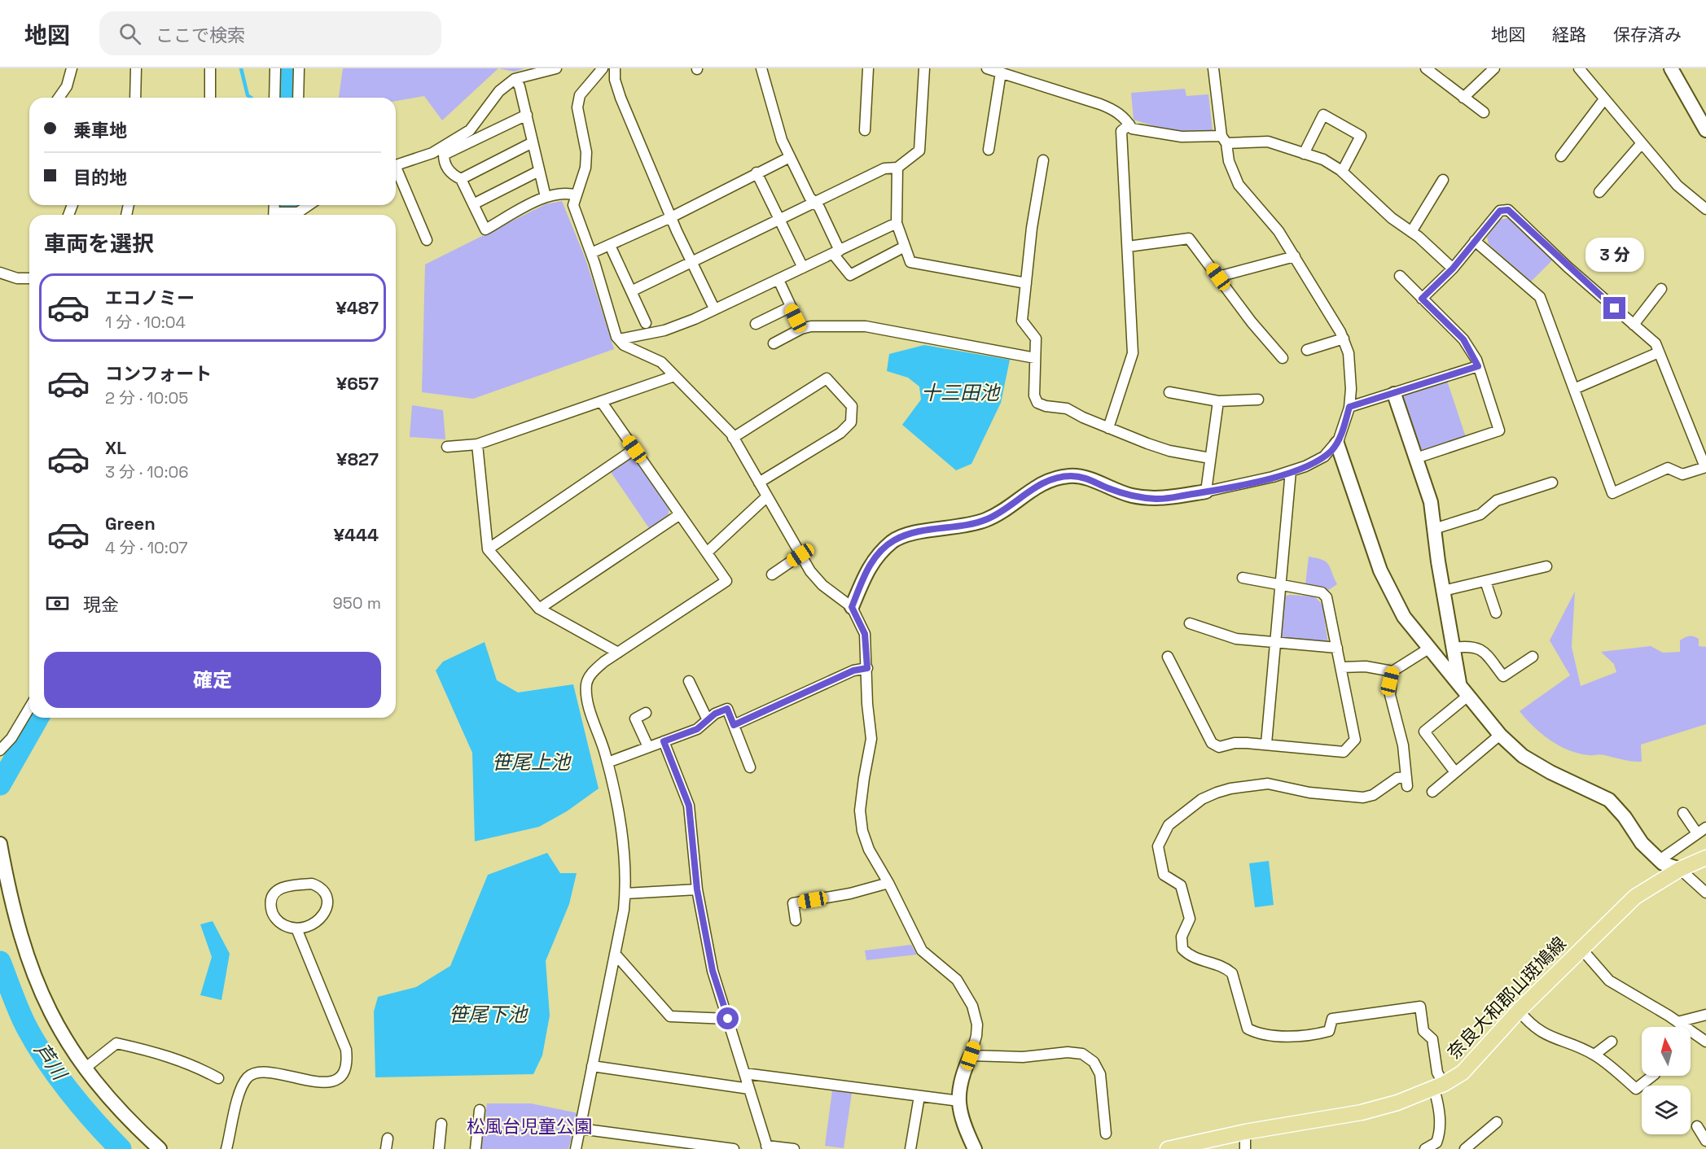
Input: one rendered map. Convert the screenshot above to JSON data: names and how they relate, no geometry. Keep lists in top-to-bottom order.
{
  "streets": {
    "main road": ["奈良大和郡山斑鳩線"]
  },
  "water": [
    "十三田池",
    "笹尾上池",
    "笹尾下池",
    "芦川"
  ],
  "parks": ["松風台児童公園"],
  "north": "top",
  "page": {
    "header": "地図",
    "search": "ここで検索",
    "nav": ["地図", "経路", "保存済み"],
    "banner": ["乗車地", "目的地"],
    "heading": "車両を選択",
    "bubble": "3 分",
    "list": [
      {
        "name": "エコノミー",
        "note": "1 分 · 10:04",
        "value": "¥487"
      },
      {
        "name": "コンフォート",
        "note": "2 分 · 10:05",
        "value": "¥657"
      },
      {
        "name": "XL",
        "note": "3 分 · 10:06",
        "value": "¥827"
      },
      {
        "name": "Green",
        "note": "4 分 · 10:07",
        "value": "¥444"
      }
    ],
    "pay": ["現金", "950 m"],
    "buttons": "確定"
  }
}
